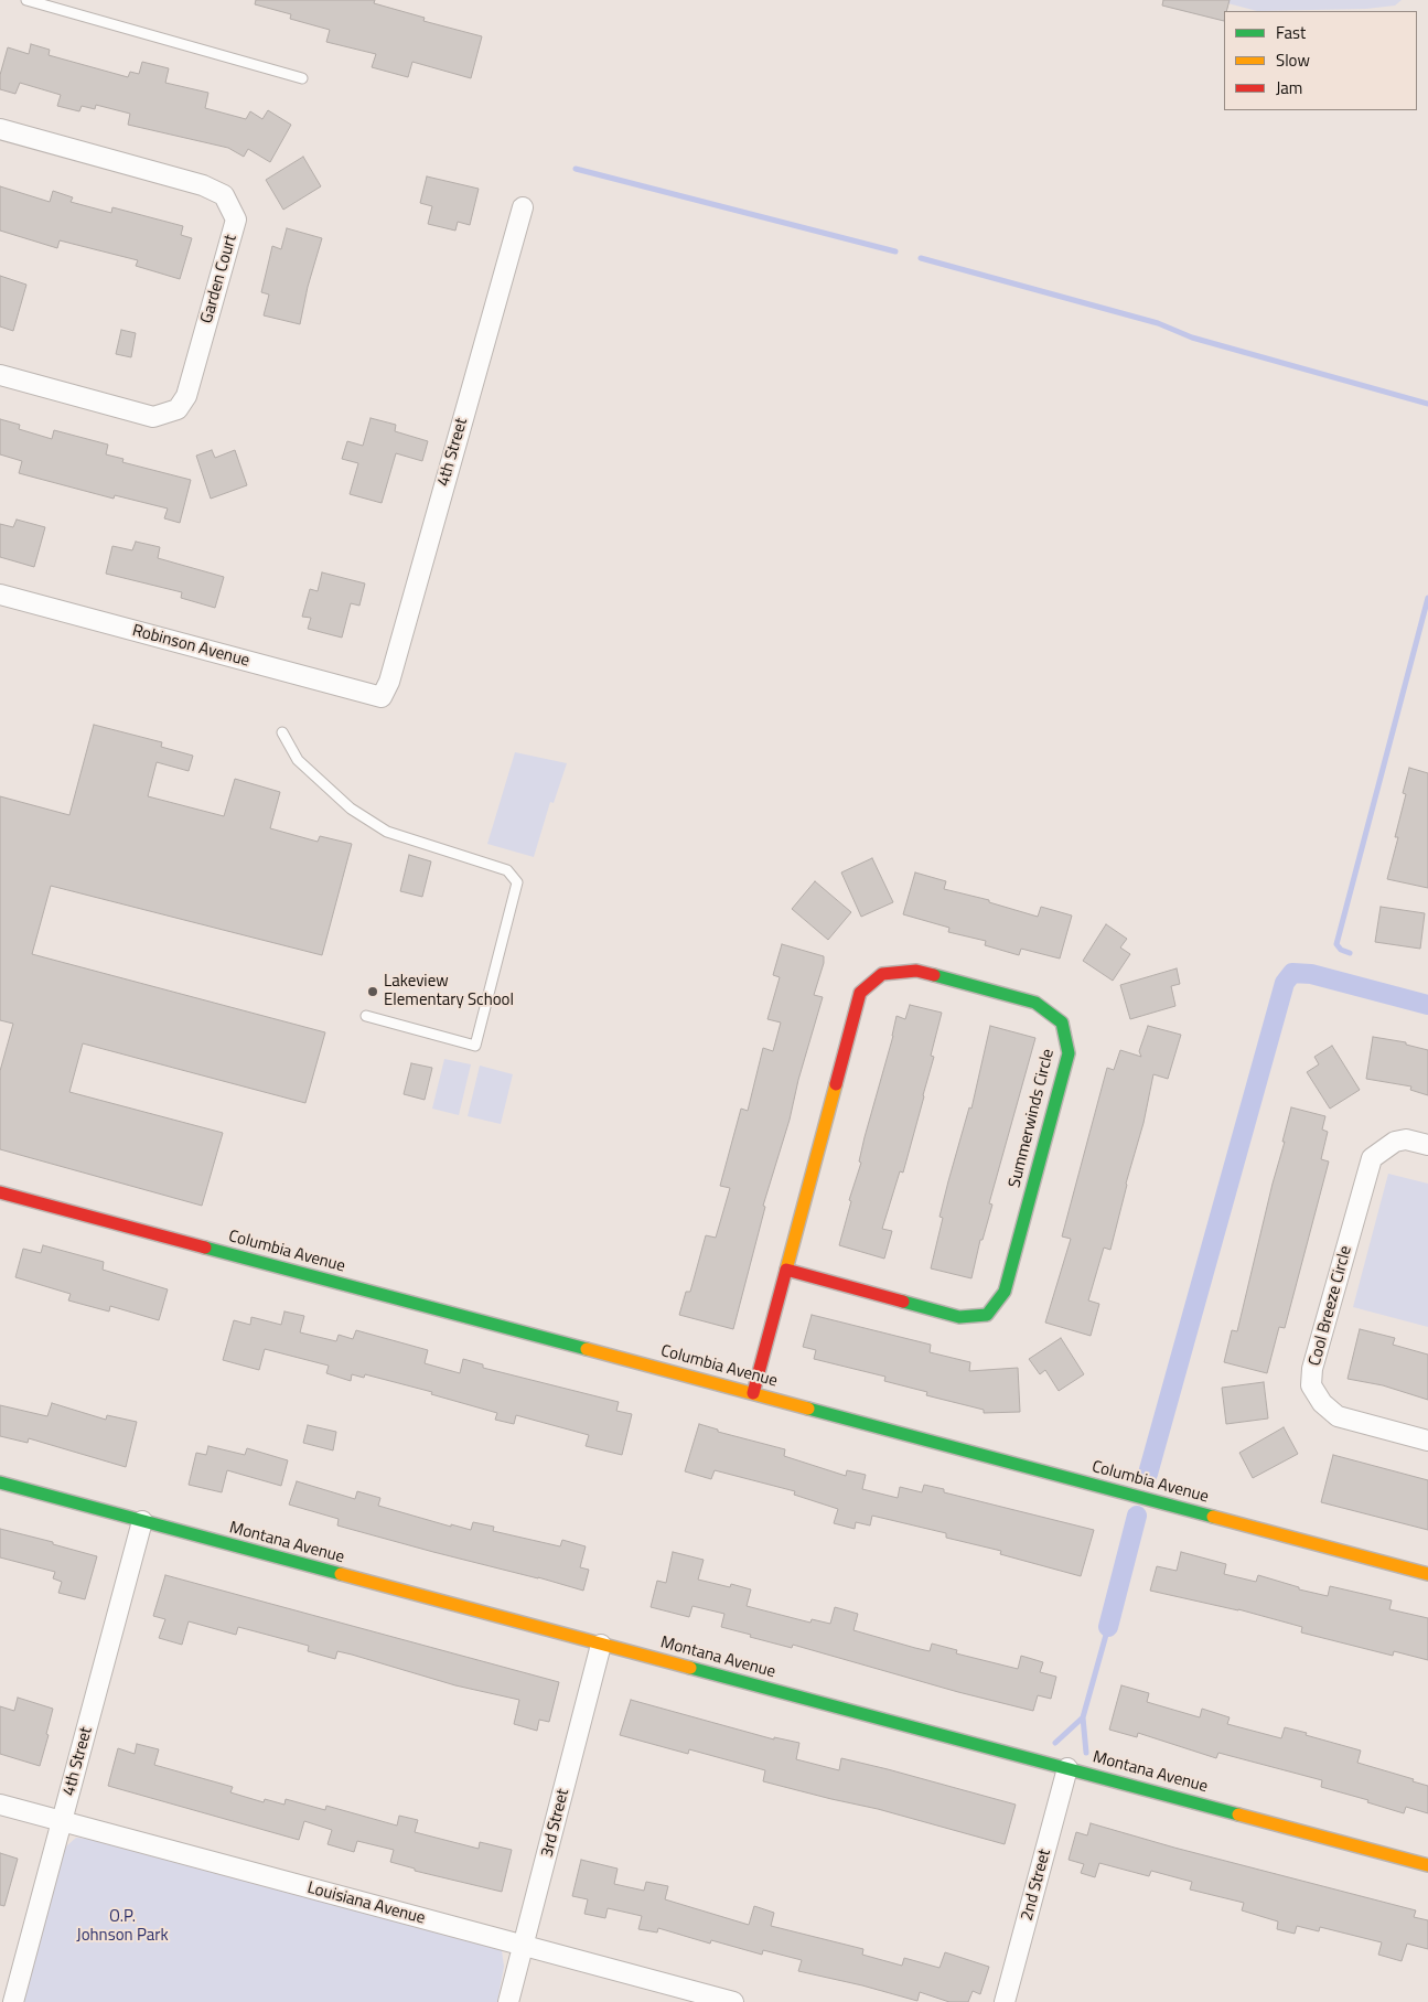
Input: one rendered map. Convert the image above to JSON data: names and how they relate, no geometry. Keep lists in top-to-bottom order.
{
  "streets": {
    "street": [
      "Garden Court",
      "4th Street",
      "Robinson Avenue",
      "Summerwinds Circle",
      "Columbia Avenue",
      "Cool Breeze Circle",
      "Montana Avenue",
      "3rd Street",
      "2nd Street",
      "Louisiana Avenue"
    ]
  },
  "crossings": [
    ["4th Street", "Robinson Avenue"],
    ["4th Street", "Montana Avenue"],
    ["4th Street", "Louisiana Avenue"],
    ["Summerwinds Circle", "Columbia Avenue"],
    ["Montana Avenue", "3rd Street"],
    ["Montana Avenue", "2nd Street"],
    ["3rd Street", "Louisiana Avenue"]
  ],
  "parks": ["O.P. Johnson Park"],
  "places": ["Lakeview Elementary School"],
  "legend": ["Fast", "Slow", "Jam"]
}
